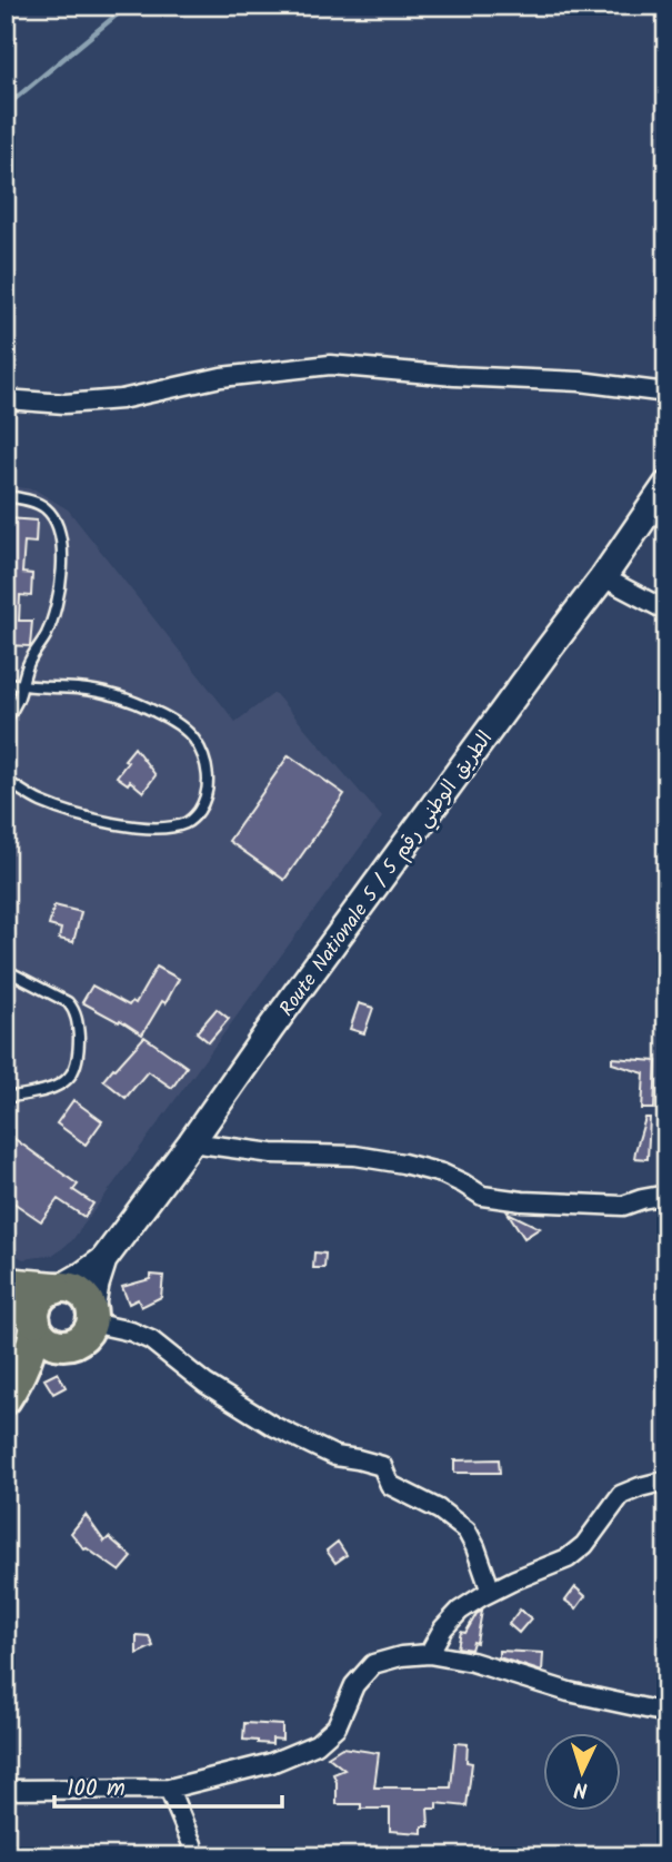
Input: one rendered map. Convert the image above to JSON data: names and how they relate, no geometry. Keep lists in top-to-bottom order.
{
  "streets": {
    "main road": ["Route Nationale 5 / الطريق الوطني رقم 5"]
  },
  "scale_bar": "100 m",
  "north": "bottom"
}
